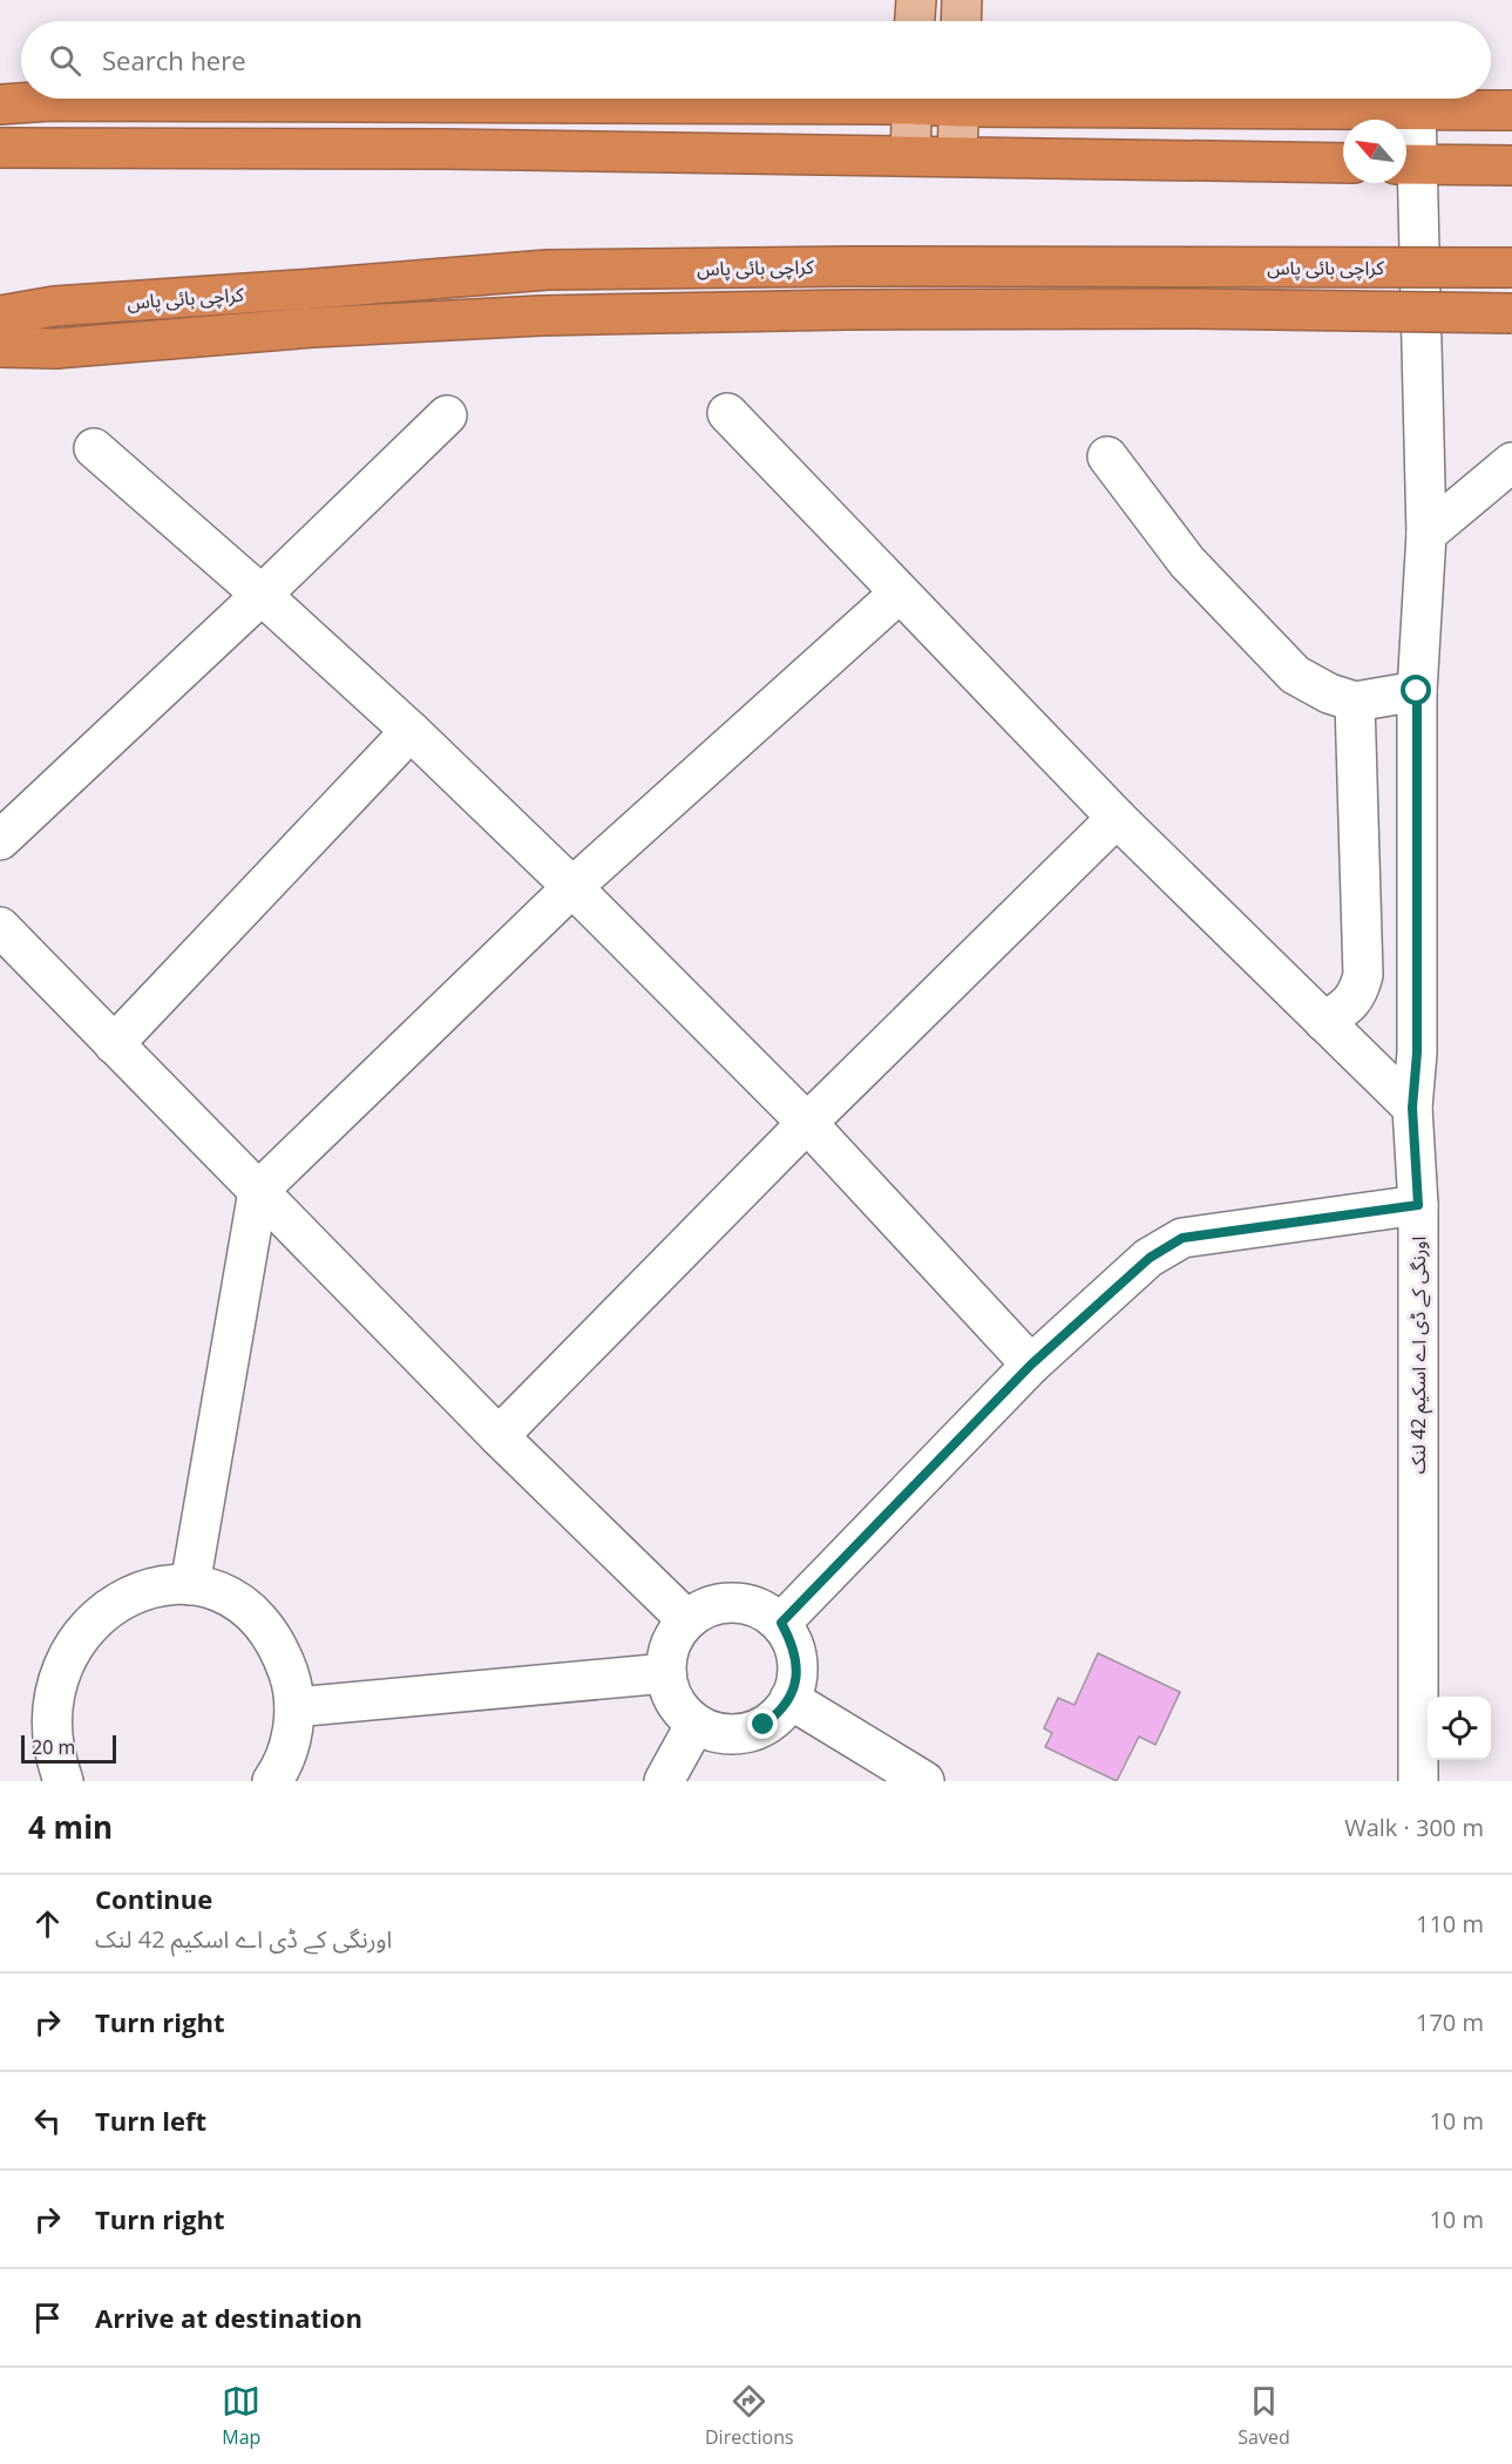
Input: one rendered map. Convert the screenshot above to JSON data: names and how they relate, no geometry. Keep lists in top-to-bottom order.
{
  "streets": {
    "highway": ["کراچی بائی پاس"],
    "street": ["اورنگی کے ڈی اے اسکیم 42 لنک"]
  },
  "scale_bar": "20 m",
  "north": "top left",
  "page": {
    "search": "Search here",
    "scale": "20 m",
    "heading": ["4 min", "Walk · 300 m"],
    "list": [
      ["Continue", "اورنگی کے ڈی اے اسکیم 42 لنک", "110 m"],
      ["Turn right", "170 m"],
      ["Turn left", "10 m"],
      ["Turn right", "10 m"],
      "Arrive at destination"
    ],
    "nav": ["Map", "Directions", "Saved"]
  }
}
